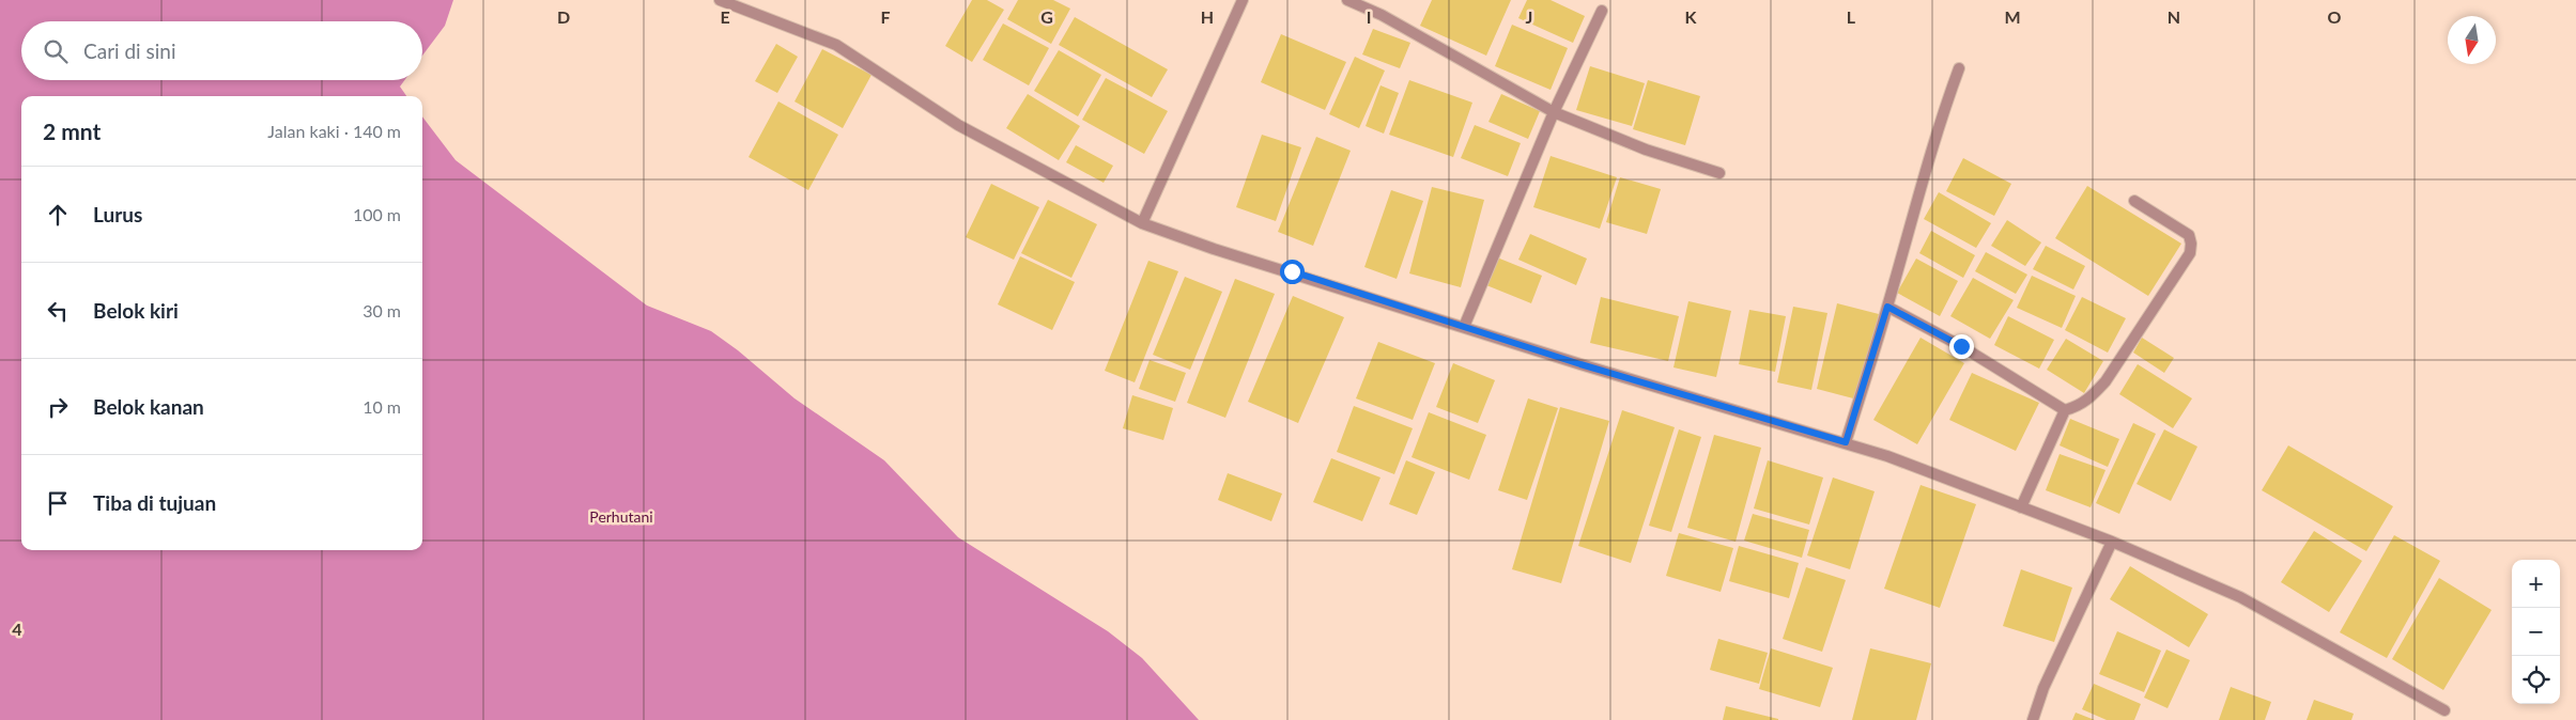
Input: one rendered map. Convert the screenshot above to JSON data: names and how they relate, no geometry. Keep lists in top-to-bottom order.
{
  "parks": ["Perhutani"],
  "north": "bottom",
  "page": {
    "search": "Cari di sini",
    "heading": ["2 mnt", "Jalan kaki · 140 m"],
    "list": [
      ["Lurus", "100 m"],
      ["Belok kiri", "30 m"],
      ["Belok kanan", "10 m"],
      "Tiba di tujuan"
    ],
    "map_buttons": ["+", "−"]
  },
  "grid": {
    "columns": [
      "D",
      "E",
      "F",
      "G",
      "H",
      "I",
      "J",
      "K",
      "L",
      "M",
      "N",
      "O"
    ],
    "rows": ["4"]
  }
}
